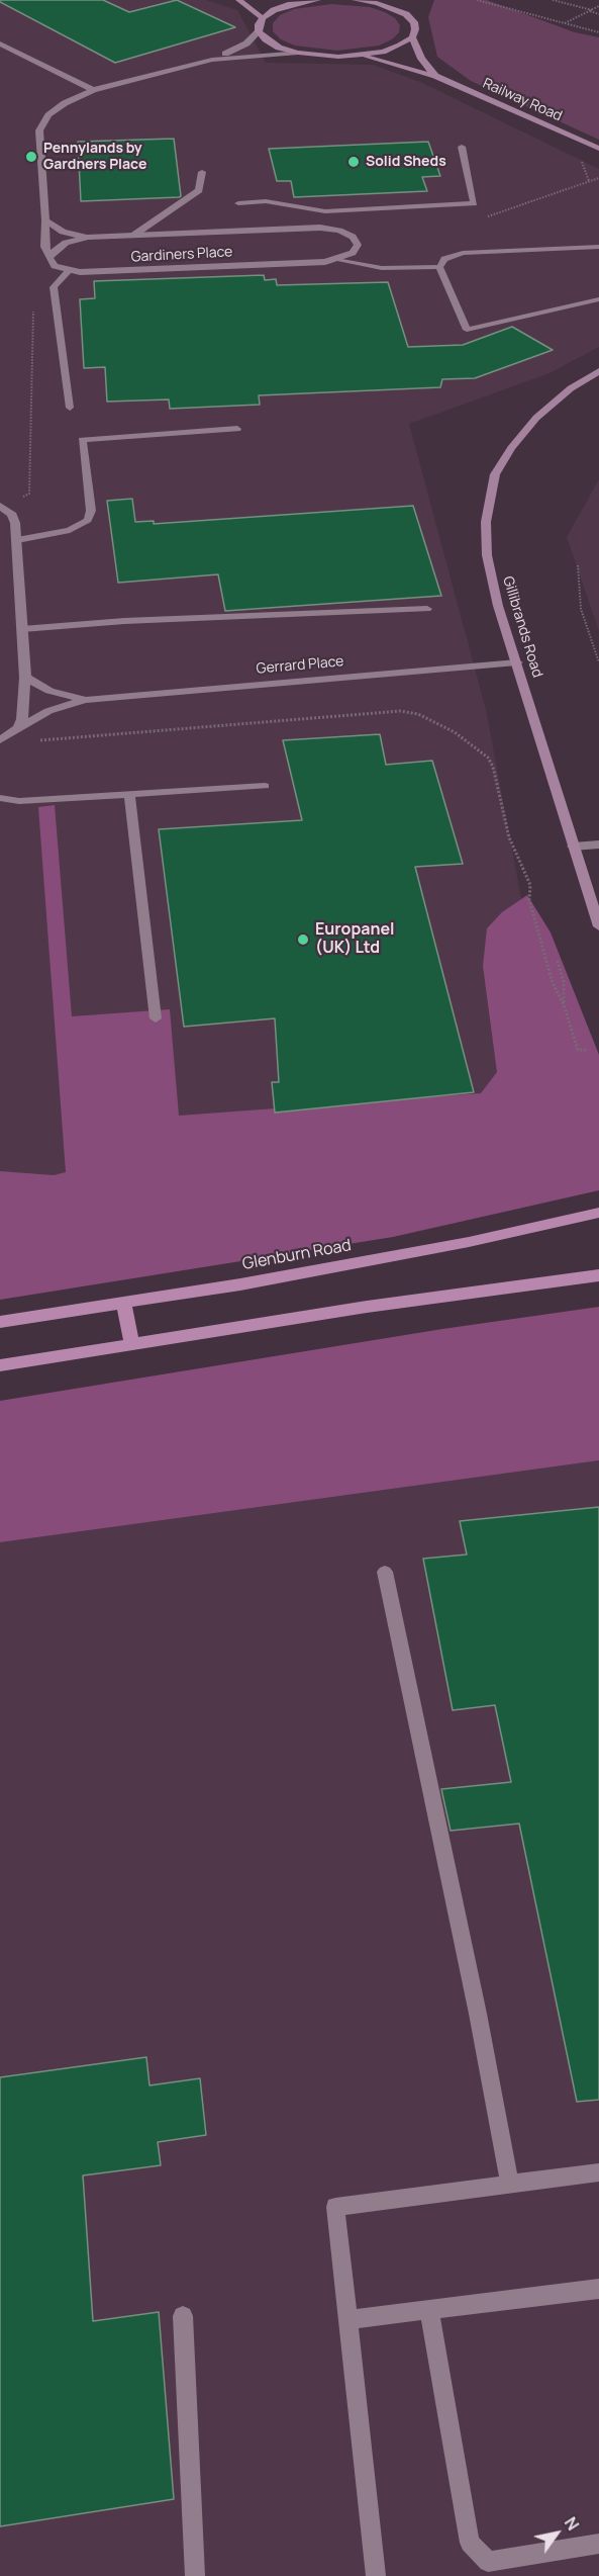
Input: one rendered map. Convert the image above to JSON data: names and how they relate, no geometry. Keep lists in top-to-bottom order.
{
  "streets": {
    "main road": ["Railway Road", "Gillibrands Road", "Glenburn Road"],
    "street": ["Gardiners Place", "Gerrard Place"]
  },
  "crossings": [
    ["Gillibrands Road", "Gerrard Place"]
  ],
  "places": ["Pennylands by Gardners Place", "Solid Sheds", "Europanel (UK) Ltd"],
  "north": "top right"
}
